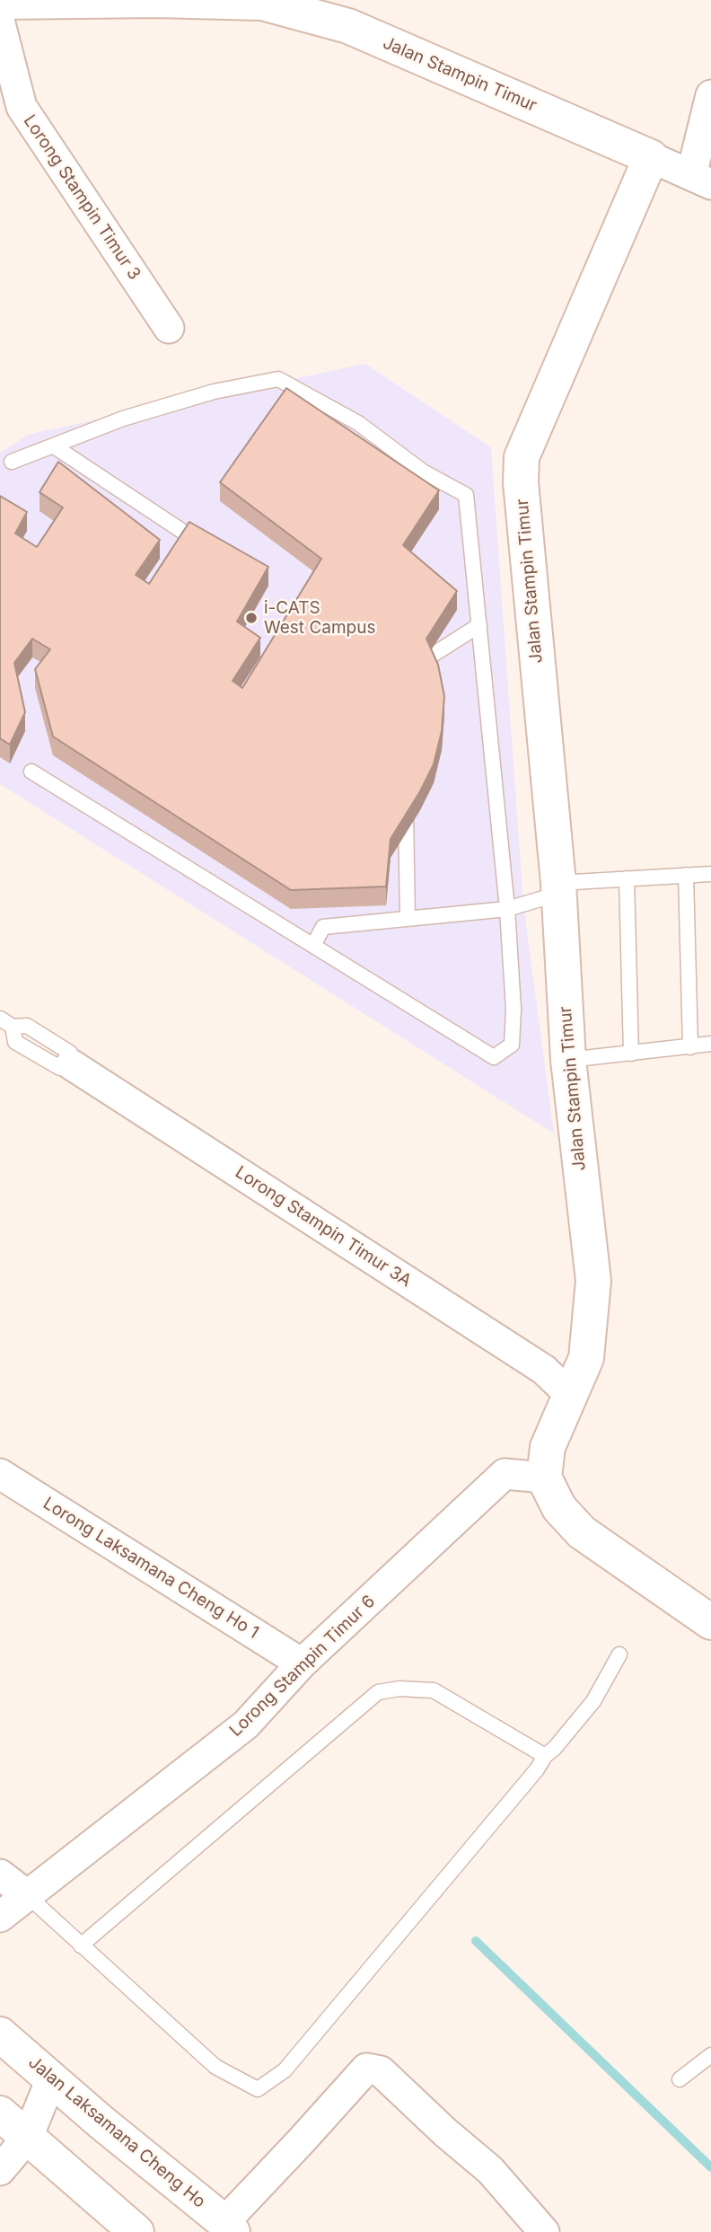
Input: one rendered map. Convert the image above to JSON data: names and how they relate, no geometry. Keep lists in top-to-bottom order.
{
  "streets": {
    "street": [
      "Jalan Stampin Timur",
      "Lorong Stampin Timur 3",
      "Lorong Stampin Timur 3A",
      "Lorong Laksamana Cheng Ho 1",
      "Lorong Stampin Timur 6",
      "Jalan Laksamana Cheng Ho"
    ]
  },
  "crossings": [
    ["Jalan Stampin Timur", "Lorong Stampin Timur 3A"],
    ["Jalan Stampin Timur", "Lorong Stampin Timur 6"],
    ["Lorong Laksamana Cheng Ho 1", "Lorong Stampin Timur 6"]
  ],
  "places": ["i-CATS West Campus"]
}
